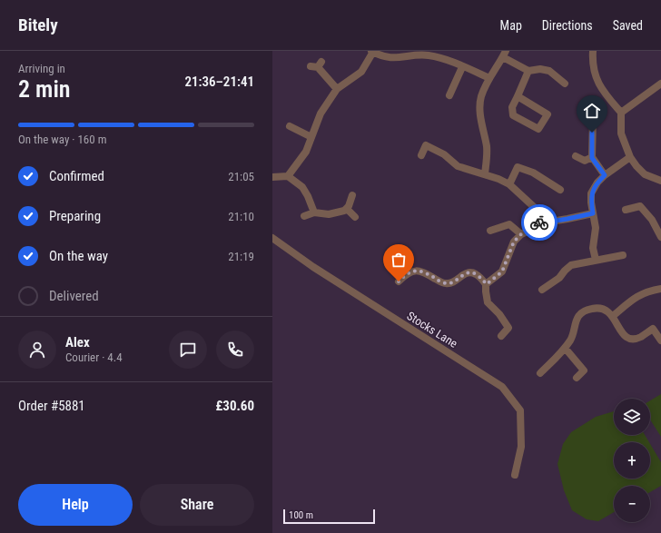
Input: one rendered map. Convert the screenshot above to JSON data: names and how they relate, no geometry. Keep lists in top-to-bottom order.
{
  "streets": {
    "street": ["Stocks Lane"]
  },
  "scale_bar": "100 m",
  "page": {
    "header": "Bitely",
    "nav": ["Map", "Directions", "Saved"],
    "heading": ["2 min", "Arriving in", "21:36–21:41"],
    "panel": [
      "Alex",
      "Courier · 4.4",
      "Order #5881",
      "£30.60"
    ],
    "bar": "On the way · 160 m",
    "list": [
      ["Confirmed", "21:05"],
      ["Preparing", "21:10"],
      ["On the way", "21:19"],
      "Delivered"
    ],
    "map_buttons": ["+", "−"],
    "buttons": ["Help", "Share"],
    "scale": "100 m"
  }
}
